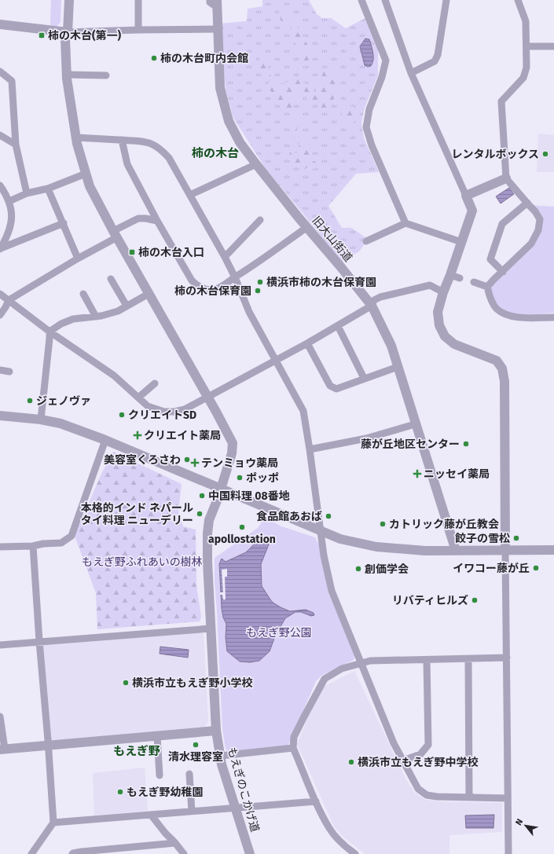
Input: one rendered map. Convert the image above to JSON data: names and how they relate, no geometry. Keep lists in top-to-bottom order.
{
  "streets": {
    "street": ["旧大山街道", "もえぎのこかげ道"]
  },
  "districts": ["柿の木台", "もえぎ野"],
  "parks": ["もえぎ野ふれあいの樹林", "もえぎ野公園"],
  "places": {
    "transit": ["柿の木台(第一)", "柿の木台入口"],
    "other": [
      "柿の木台町内会館",
      "レンタルボックス",
      "横浜市柿の木台保育園",
      "柿の木台保育園",
      "ジェノヴァ",
      "クリエイトSD",
      "藤が丘地区センター",
      "美容室くろさわ",
      "ポッポ",
      "中国料理 08番地",
      "本格的インド ネパール タイ料理 ニューデリー",
      "食品館あおば",
      "カトリック藤が丘教会",
      "apollostation",
      "餃子の雪松",
      "イワコー藤が丘",
      "創価学会",
      "リバティヒルズ",
      "横浜市立もえぎ野小学校",
      "清水理容室",
      "横浜市立もえぎ野中学校",
      "もえぎ野幼稚園"
    ],
    "health": ["クリエイト薬局", "テンミョウ薬局", "ニッセイ薬局"]
  },
  "north": "top left"
}
